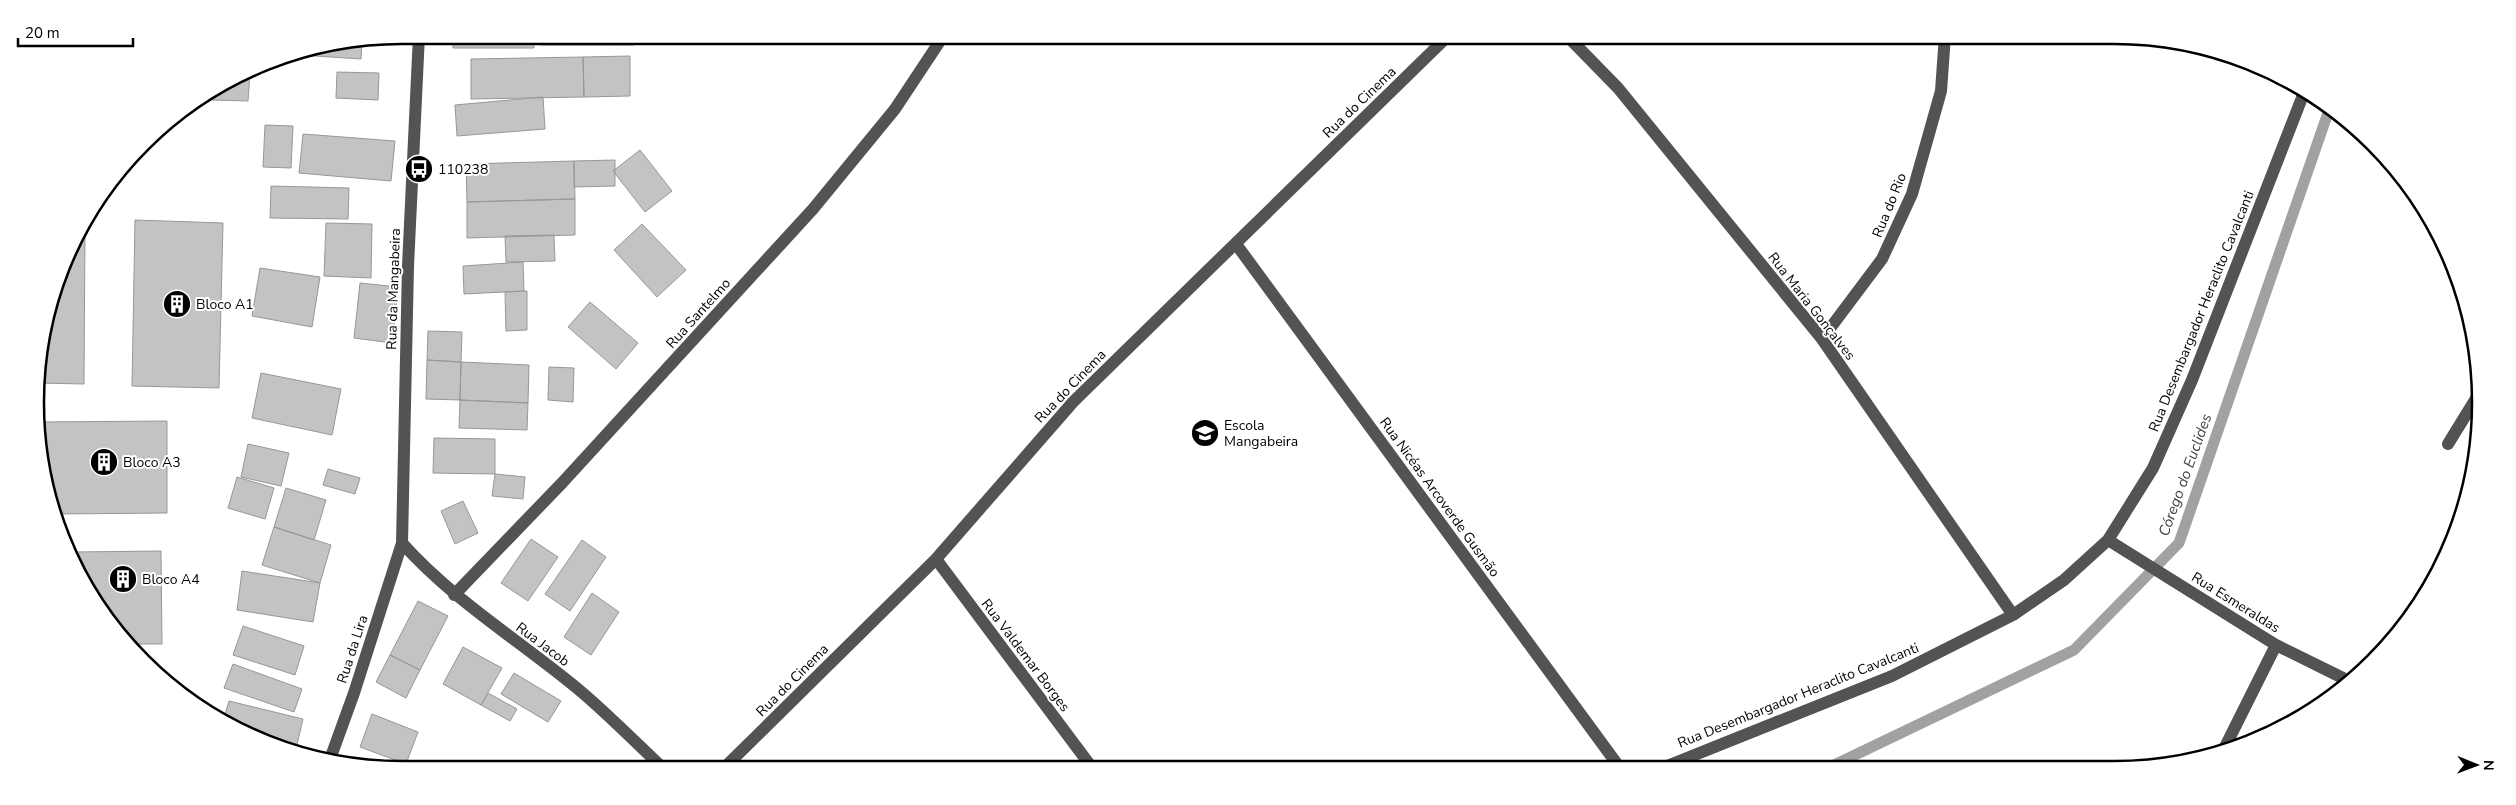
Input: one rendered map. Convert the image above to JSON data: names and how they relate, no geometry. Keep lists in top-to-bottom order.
{
  "streets": {
    "street": [
      "Rua do Cinema",
      "Rua do Rio",
      "Rua da Mangabeira",
      "Rua Maria Gonçalves",
      "Rua Desembargador Heraclito Cavalcanti",
      "Rua Santelmo",
      "Rua Nicéas Arcoverde Gusmão",
      "Rua Esmeraldas",
      "Rua Jacob",
      "Rua da Lira",
      "Rua Valdemar Borges"
    ]
  },
  "crossings": [
    ["Rua do Cinema", "Rua Nicéas Arcoverde Gusmão"],
    ["Rua do Cinema", "Rua Valdemar Borges"],
    ["Rua do Rio", "Rua Maria Gonçalves"],
    ["Rua da Mangabeira", "Rua Jacob"],
    ["Rua da Mangabeira", "Rua da Lira"],
    ["Rua Maria Gonçalves", "Rua Desembargador Heraclito Cavalcanti"],
    ["Rua Desembargador Heraclito Cavalcanti", "Rua Esmeraldas"],
    ["Rua Santelmo", "Rua Jacob"],
    ["Rua Jacob", "Rua da Lira"]
  ],
  "water": ["Córego do Euclides"],
  "places": {
    "bus stop": ["110238"],
    "building": ["Bloco A1", "Bloco A3", "Bloco A4"],
    "school or university": ["Escola Mangabeira"]
  },
  "scale_bar": "20 m",
  "north": "right"
}
